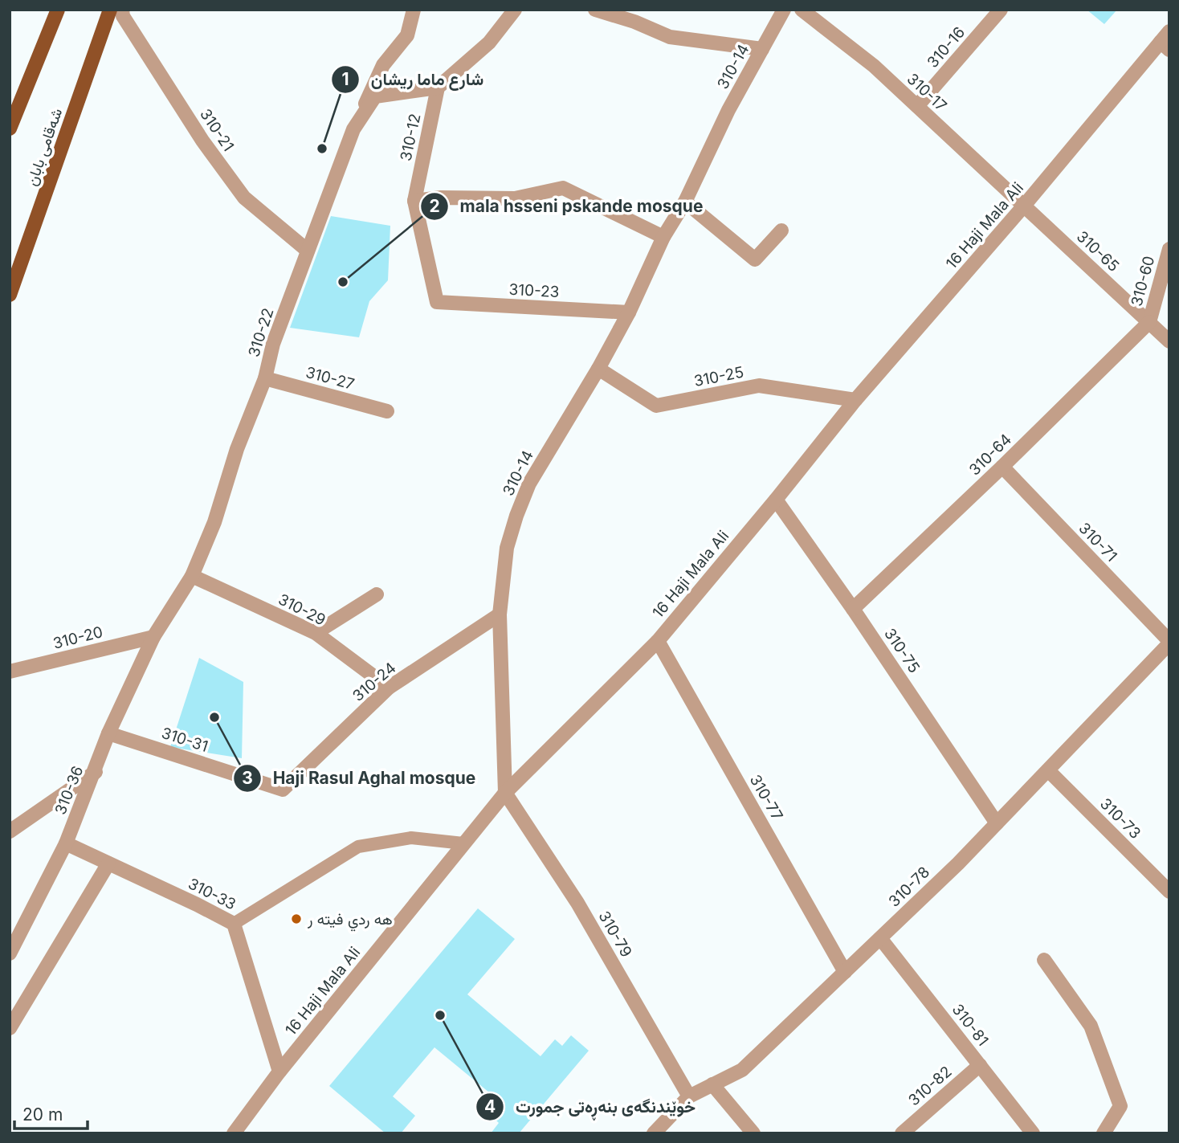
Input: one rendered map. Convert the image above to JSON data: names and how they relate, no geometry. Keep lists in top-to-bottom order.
{
  "streets": {
    "main road": ["شەقامی بابان"],
    "street": [
      "310-16",
      "310-14",
      "310-17",
      "310-21",
      "310-12",
      "16 Haji Mala Ali",
      "310-65",
      "310-60",
      "310-23",
      "310-22",
      "310-25",
      "310-27",
      "310-64",
      "310-71",
      "310-29",
      "310-20",
      "310-75",
      "310-24",
      "310-31",
      "310-36",
      "310-77",
      "310-73",
      "310-78",
      "310-33",
      "310-79",
      "310-81",
      "310-82"
    ]
  },
  "crossings": [
    ["310-16", "310-17"],
    ["310-14", "16 Haji Mala Ali"],
    ["310-14", "310-23"],
    ["310-14", "310-25"],
    ["310-14", "310-24"],
    ["310-14", "310-79"],
    ["310-17", "16 Haji Mala Ali"],
    ["310-17", "310-65"],
    ["310-21", "310-22"],
    ["310-12", "310-23"],
    ["310-12", "310-22"],
    ["16 Haji Mala Ali", "310-65"],
    ["16 Haji Mala Ali", "310-25"],
    ["16 Haji Mala Ali", "310-75"],
    ["16 Haji Mala Ali", "310-77"],
    ["16 Haji Mala Ali", "310-33"],
    ["16 Haji Mala Ali", "310-79"],
    ["310-65", "310-60"],
    ["310-65", "310-64"],
    ["310-60", "310-64"],
    ["310-22", "310-27"],
    ["310-22", "310-29"],
    ["310-22", "310-20"],
    ["310-22", "310-36"],
    ["310-64", "310-71"],
    ["310-64", "310-75"],
    ["310-71", "310-78"],
    ["310-29", "310-24"],
    ["310-20", "310-36"],
    ["310-75", "310-78"],
    ["310-24", "310-31"],
    ["310-31", "310-36"],
    ["310-36", "310-33"],
    ["310-77", "310-78"],
    ["310-73", "310-78"],
    ["310-78", "310-79"],
    ["310-78", "310-81"],
    ["310-81", "310-82"]
  ],
  "places": [
    "شارع ماما ريشان",
    "mala hsseni pskande mosque",
    "Haji Rasul Aghal mosque",
    "هه ردي فيته ر",
    "خوێندنگەی بنەڕەتی جمورت"
  ],
  "scale_bar": "20 m"
}
